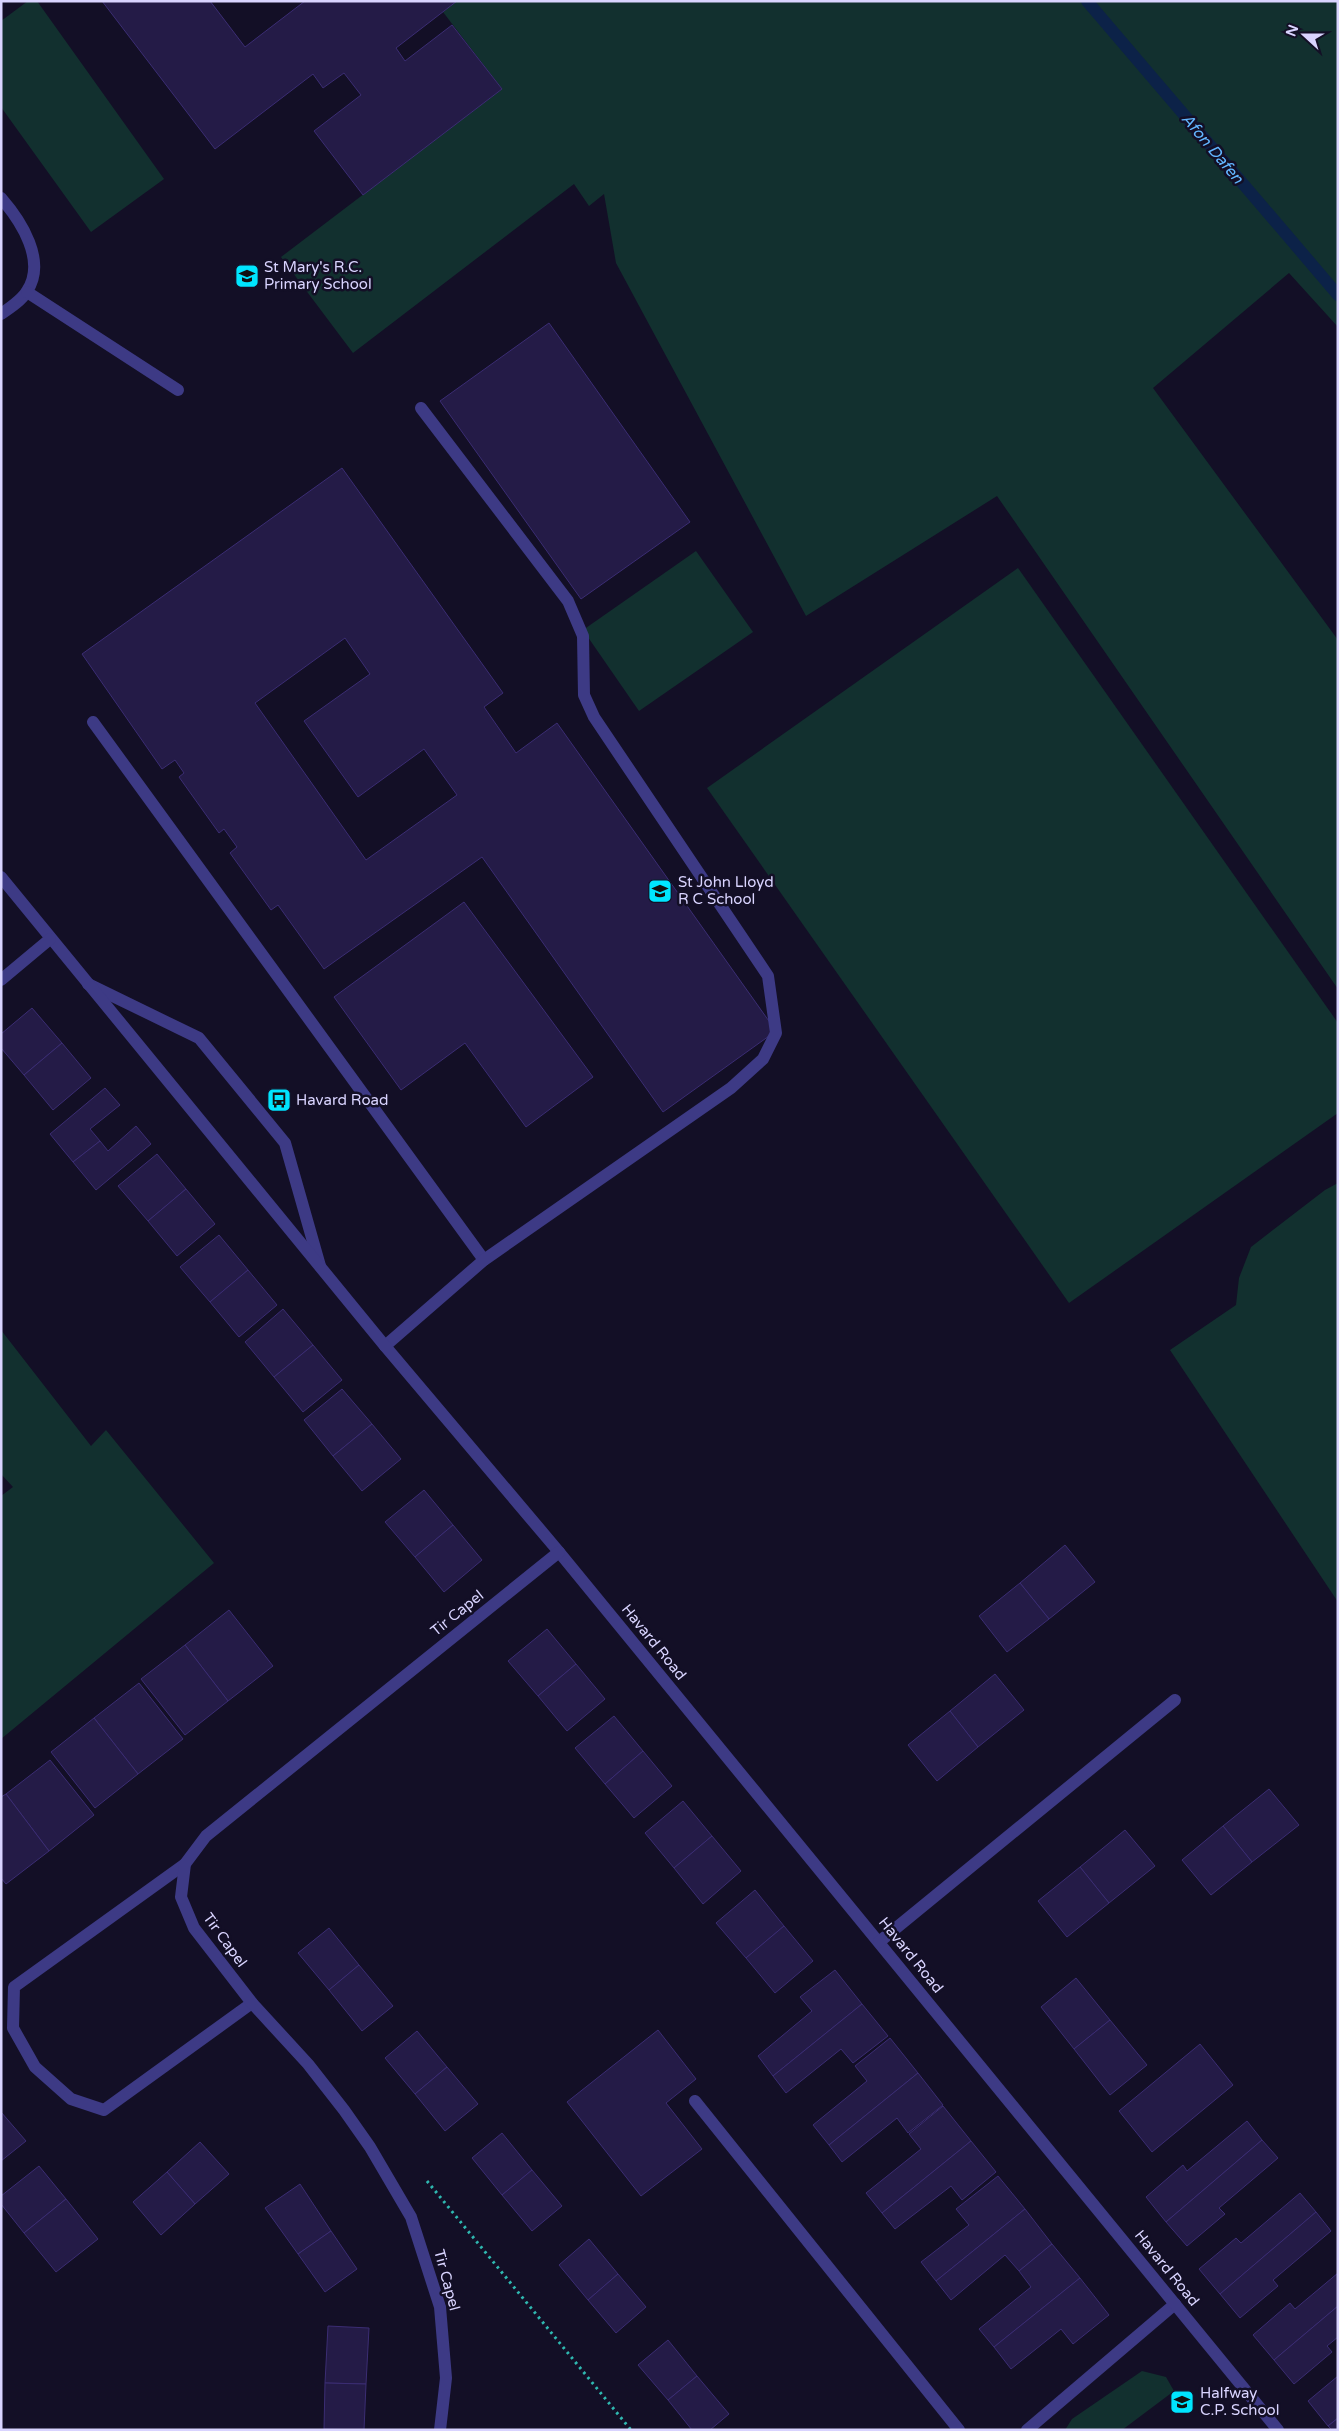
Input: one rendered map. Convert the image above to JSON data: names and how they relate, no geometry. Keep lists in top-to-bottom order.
{
  "streets": {
    "street": ["Tir Capel", "Havard Road"]
  },
  "crossings": [
    ["Tir Capel", "Havard Road"]
  ],
  "water": ["Afon Dafen"],
  "places": {
    "school or university": ["St Mary's R.C. Primary School", "St John Lloyd R C School", "Halfway C.P. School"],
    "bus stop": ["Havard Road"]
  },
  "north": "left"
}
